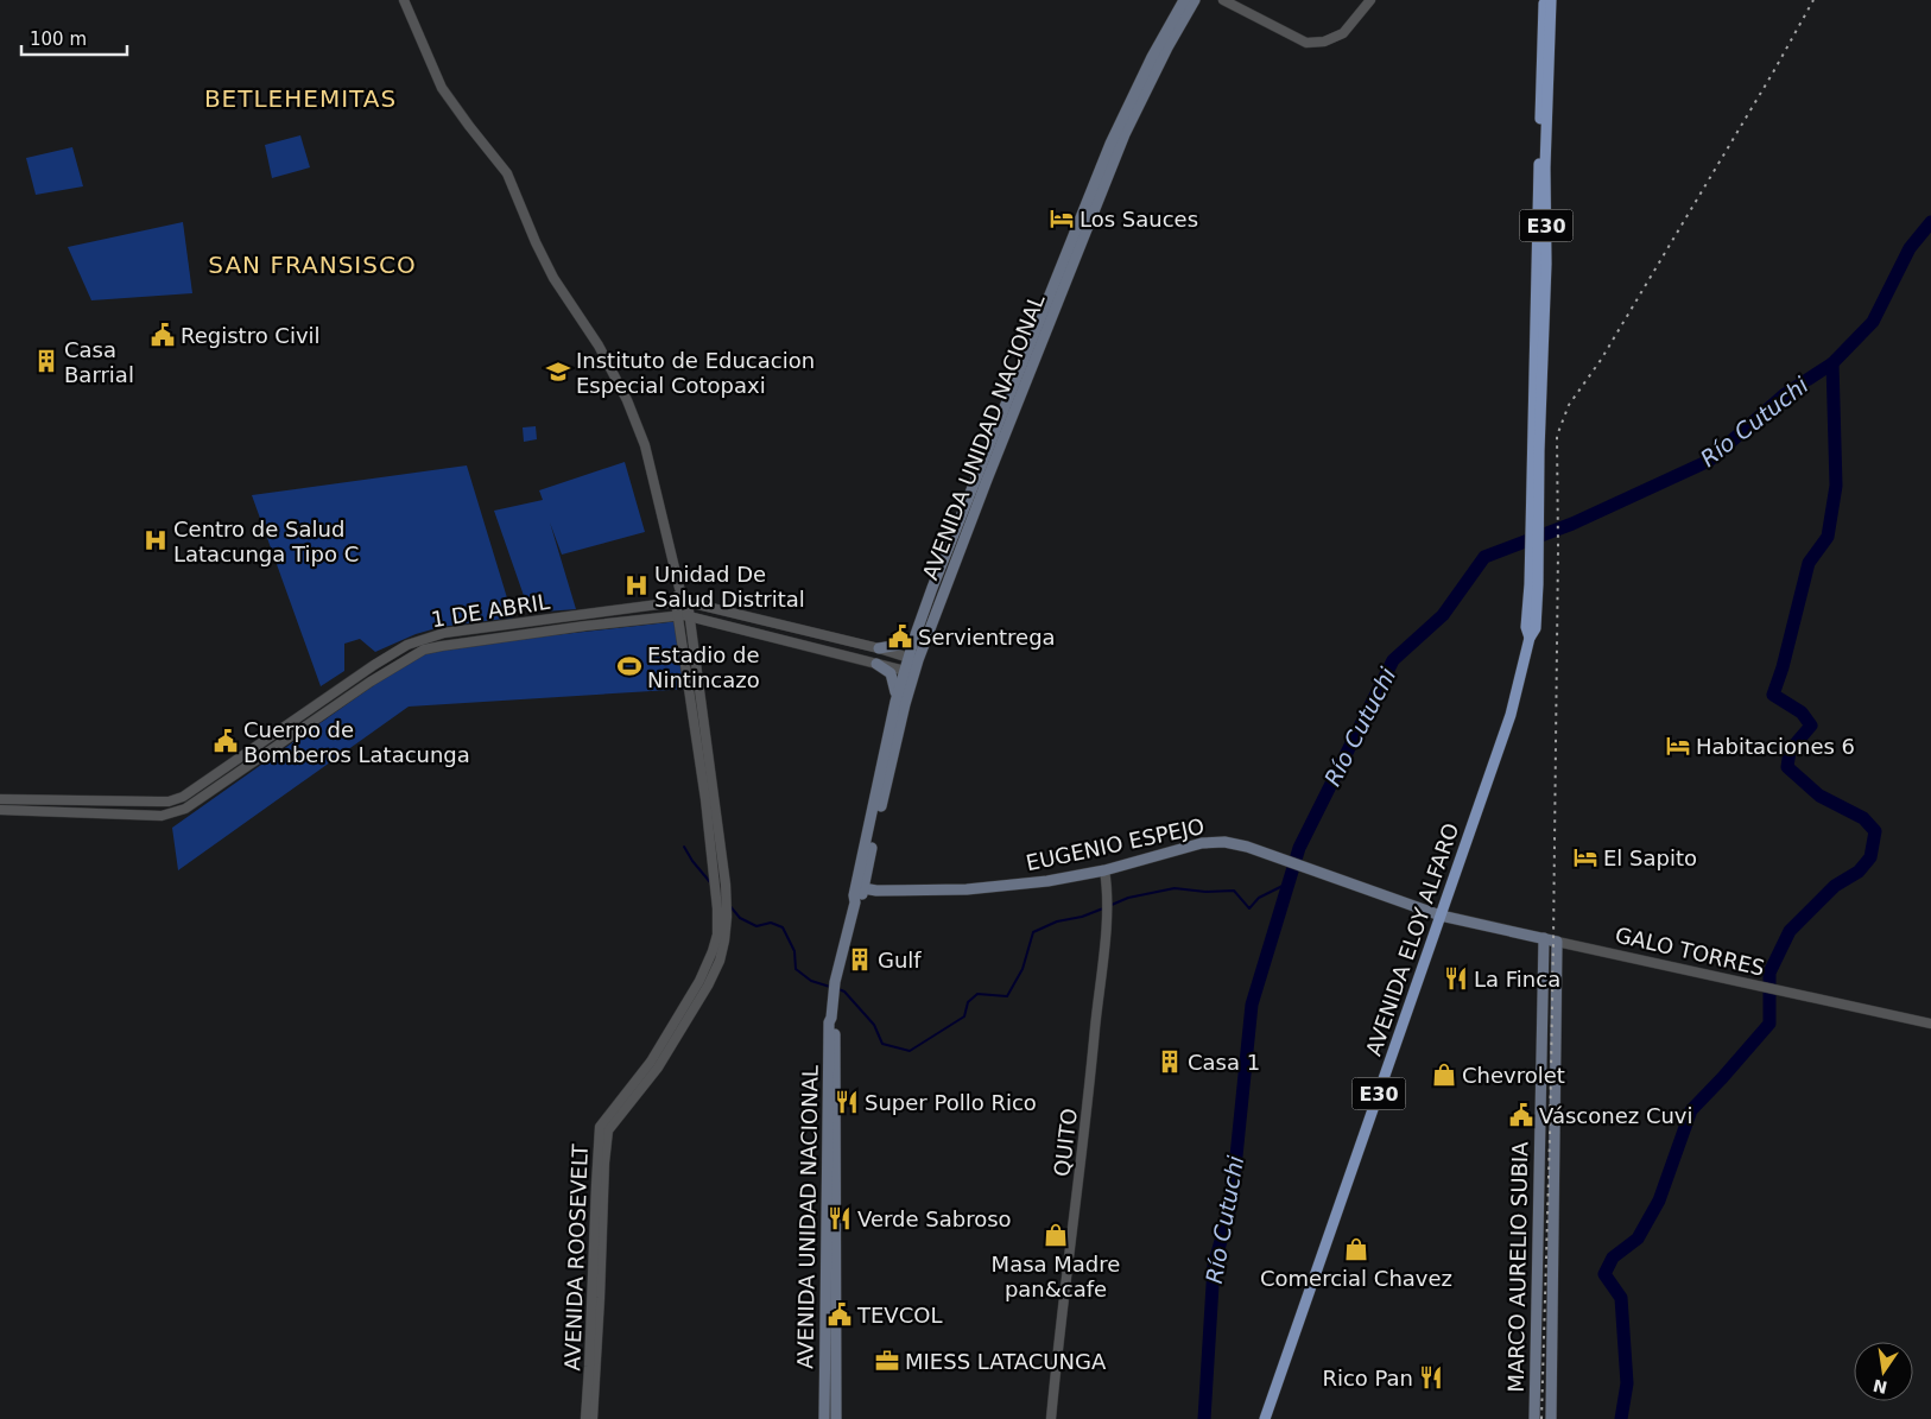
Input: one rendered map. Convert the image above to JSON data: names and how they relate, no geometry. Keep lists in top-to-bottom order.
{
  "streets": {
    "main road": [
      "E30",
      "AVENIDA UNIDAD NACIONAL",
      "EUGENIO ESPEJO",
      "AVENIDA ELOY ALFARO",
      "GALO TORRES",
      "MARCO AURELIO SUBIA"
    ],
    "street": ["1 DE ABRIL", "QUITO", "AVENIDA ROOSEVELT"]
  },
  "crossings": [
    ["E30", "AVENIDA ELOY ALFARO"],
    ["AVENIDA UNIDAD NACIONAL", "1 DE ABRIL"],
    ["AVENIDA UNIDAD NACIONAL", "EUGENIO ESPEJO"],
    ["1 DE ABRIL", "AVENIDA ROOSEVELT"],
    ["EUGENIO ESPEJO", "AVENIDA ELOY ALFARO"],
    ["EUGENIO ESPEJO", "GALO TORRES"],
    ["EUGENIO ESPEJO", "QUITO"],
    ["AVENIDA ELOY ALFARO", "GALO TORRES"],
    ["GALO TORRES", "MARCO AURELIO SUBIA"]
  ],
  "districts": ["BETLEHEMITAS", "SAN FRANSISCO"],
  "water": ["Río Cutuchi"],
  "places": {
    "hotel": ["Los Sauces", "Habitaciones 6", "El Sapito"],
    "public building": [
      "Registro Civil",
      "Servientrega",
      "Cuerpo de Bomberos Latacunga",
      "Vásconez Cuvi",
      "TEVCOL"
    ],
    "building": ["Casa Barrial", "Gulf", "Casa 1"],
    "school or university": ["Instituto de Educacion Especial Cotopaxi"],
    "hospital": ["Centro de Salud Latacunga Tipo C", "Unidad De Salud Distrital"],
    "sports": ["Estadio de Nintincazo"],
    "restaurant": [
      "La Finca",
      "Super Pollo Rico",
      "Verde Sabroso",
      "Rico Pan"
    ],
    "shop": ["Chevrolet", "Masa Madre pan&cafe", "Comercial Chavez"],
    "office": ["MIESS LATACUNGA"]
  },
  "scale_bar": "100 m",
  "north": "bottom"
}
